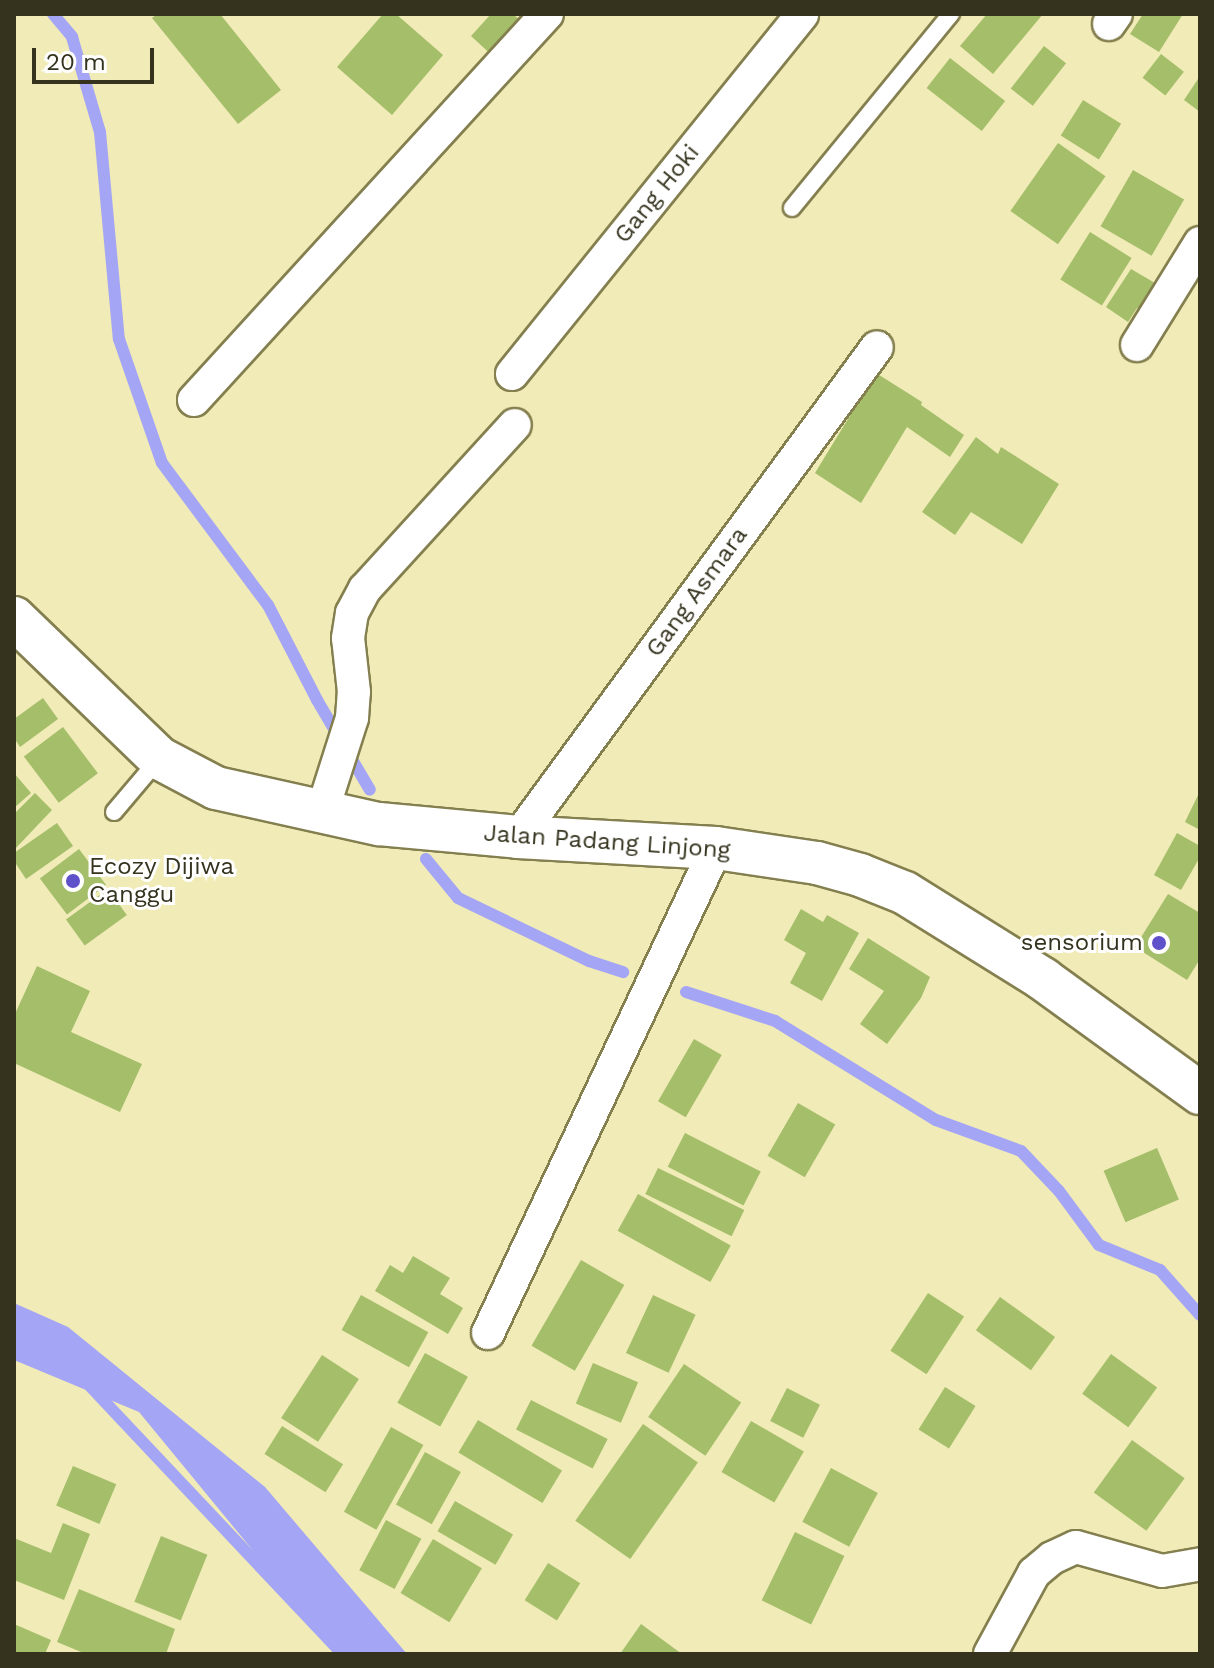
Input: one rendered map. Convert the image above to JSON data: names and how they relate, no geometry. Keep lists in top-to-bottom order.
{
  "streets": {
    "street": ["Gang Hoki", "Gang Asmara", "Jalan Padang Linjong"]
  },
  "crossings": [
    ["Gang Asmara", "Jalan Padang Linjong"]
  ],
  "places": ["Ecozy Dijiwa Canggu", "sensorium"],
  "scale_bar": "20 m"
}
